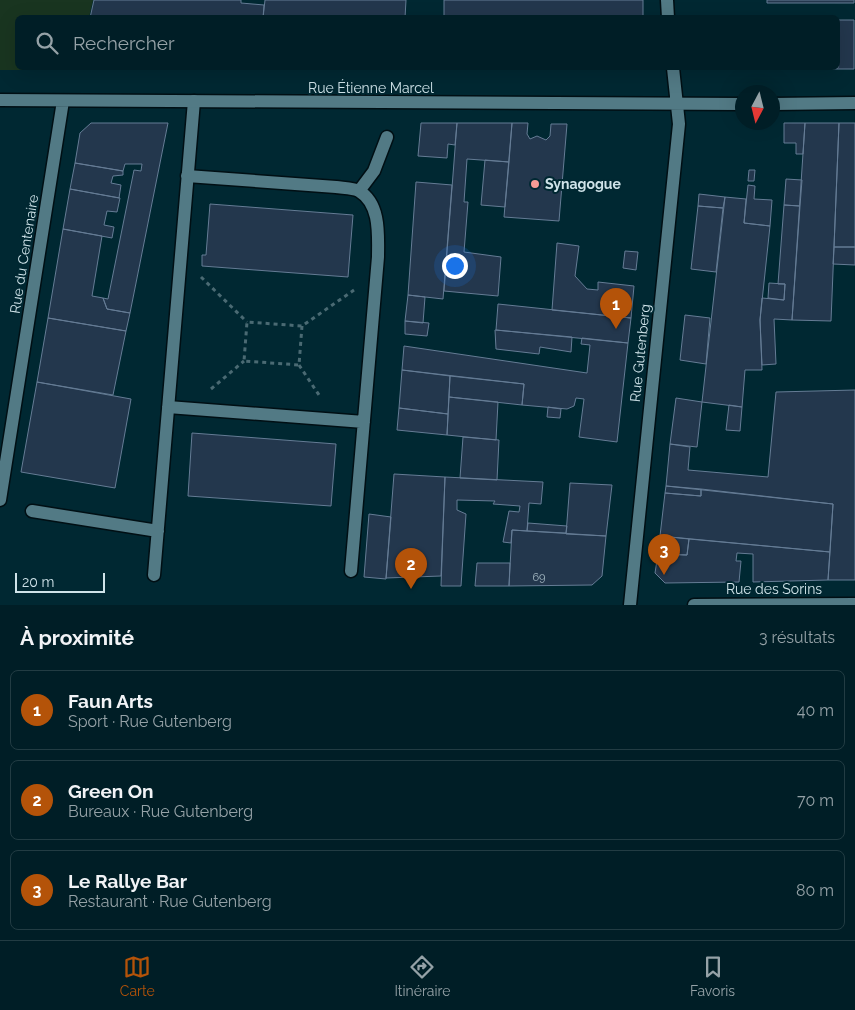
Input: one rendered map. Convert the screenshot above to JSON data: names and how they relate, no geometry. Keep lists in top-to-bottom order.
{
  "streets": {
    "street": [
      "Rue Étienne Marcel",
      "Rue du Centenaire",
      "Rue Gutenberg",
      "Rue des Sorins"
    ]
  },
  "crossings": [
    ["Rue Étienne Marcel", "Rue du Centenaire"],
    ["Rue Étienne Marcel", "Rue Gutenberg"]
  ],
  "places": ["Synagogue"],
  "house_numbers": ["69"],
  "scale_bar": "20 m",
  "north": "bottom",
  "page": {
    "search": "Rechercher",
    "pins": ["1", "3", "2"],
    "scale": "20 m",
    "heading": ["À proximité", "3 résultats"],
    "list": [
      {
        "mark": "1",
        "name": "Faun Arts",
        "note": "Sport · Rue Gutenberg",
        "value": "40 m"
      },
      {
        "mark": "2",
        "name": "Green On",
        "note": "Bureaux · Rue Gutenberg",
        "value": "70 m"
      },
      {
        "mark": "3",
        "name": "Le Rallye Bar",
        "note": "Restaurant · Rue Gutenberg",
        "value": "80 m"
      }
    ],
    "nav": ["Carte", "Itinéraire", "Favoris"]
  }
}
